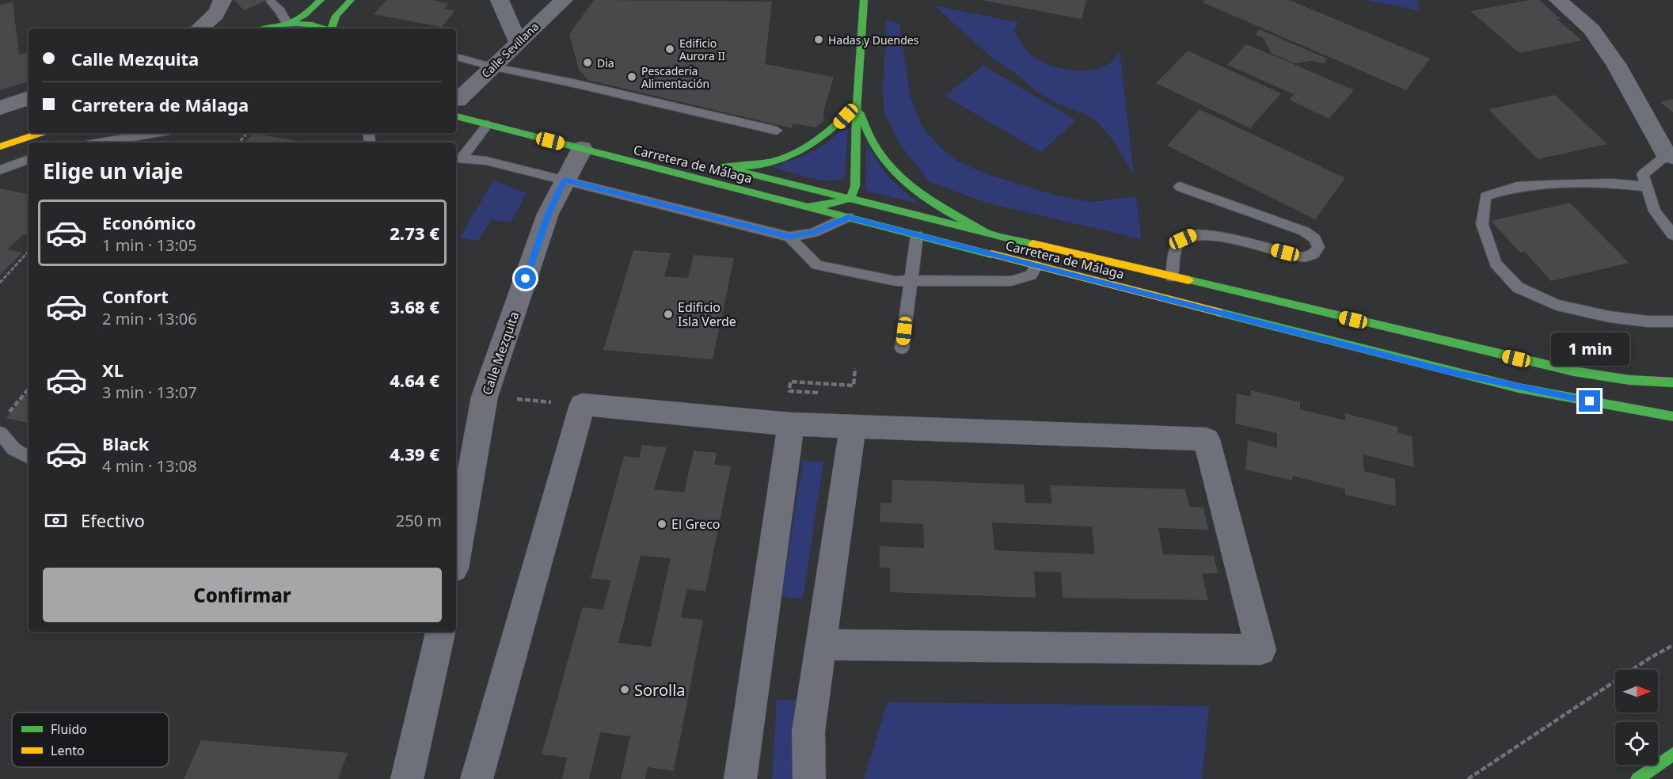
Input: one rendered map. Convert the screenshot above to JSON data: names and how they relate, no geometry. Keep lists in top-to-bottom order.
{
  "streets": {
    "main road": ["Carretera de Málaga"],
    "street": ["Calle Sevillana", "Calle Mezquita"]
  },
  "crossings": [
    ["Calle Sevillana", "Carretera de Málaga"],
    ["Carretera de Málaga", "Calle Mezquita"]
  ],
  "places": [
    "Hadas y Duendes",
    "Edificio Aurora II",
    "Dia",
    "Pescadería Alimentación",
    "Edificio Isla Verde",
    "El Greco",
    "Sorolla"
  ],
  "legend": ["Fluido", "Lento"],
  "north": "right",
  "page": {
    "banner": ["Calle Mezquita", "Carretera de Málaga"],
    "heading": "Elige un viaje",
    "list": [
      {
        "name": "Económico",
        "note": "1 min · 13:05",
        "value": "2.73 €"
      },
      {
        "name": "Confort",
        "note": "2 min · 13:06",
        "value": "3.68 €"
      },
      {
        "name": "XL",
        "note": "3 min · 13:07",
        "value": "4.64 €"
      },
      {
        "name": "Black",
        "note": "4 min · 13:08",
        "value": "4.39 €"
      }
    ],
    "bubble": "1 min",
    "pay": ["Efectivo", "250 m"],
    "buttons": "Confirmar"
  }
}
